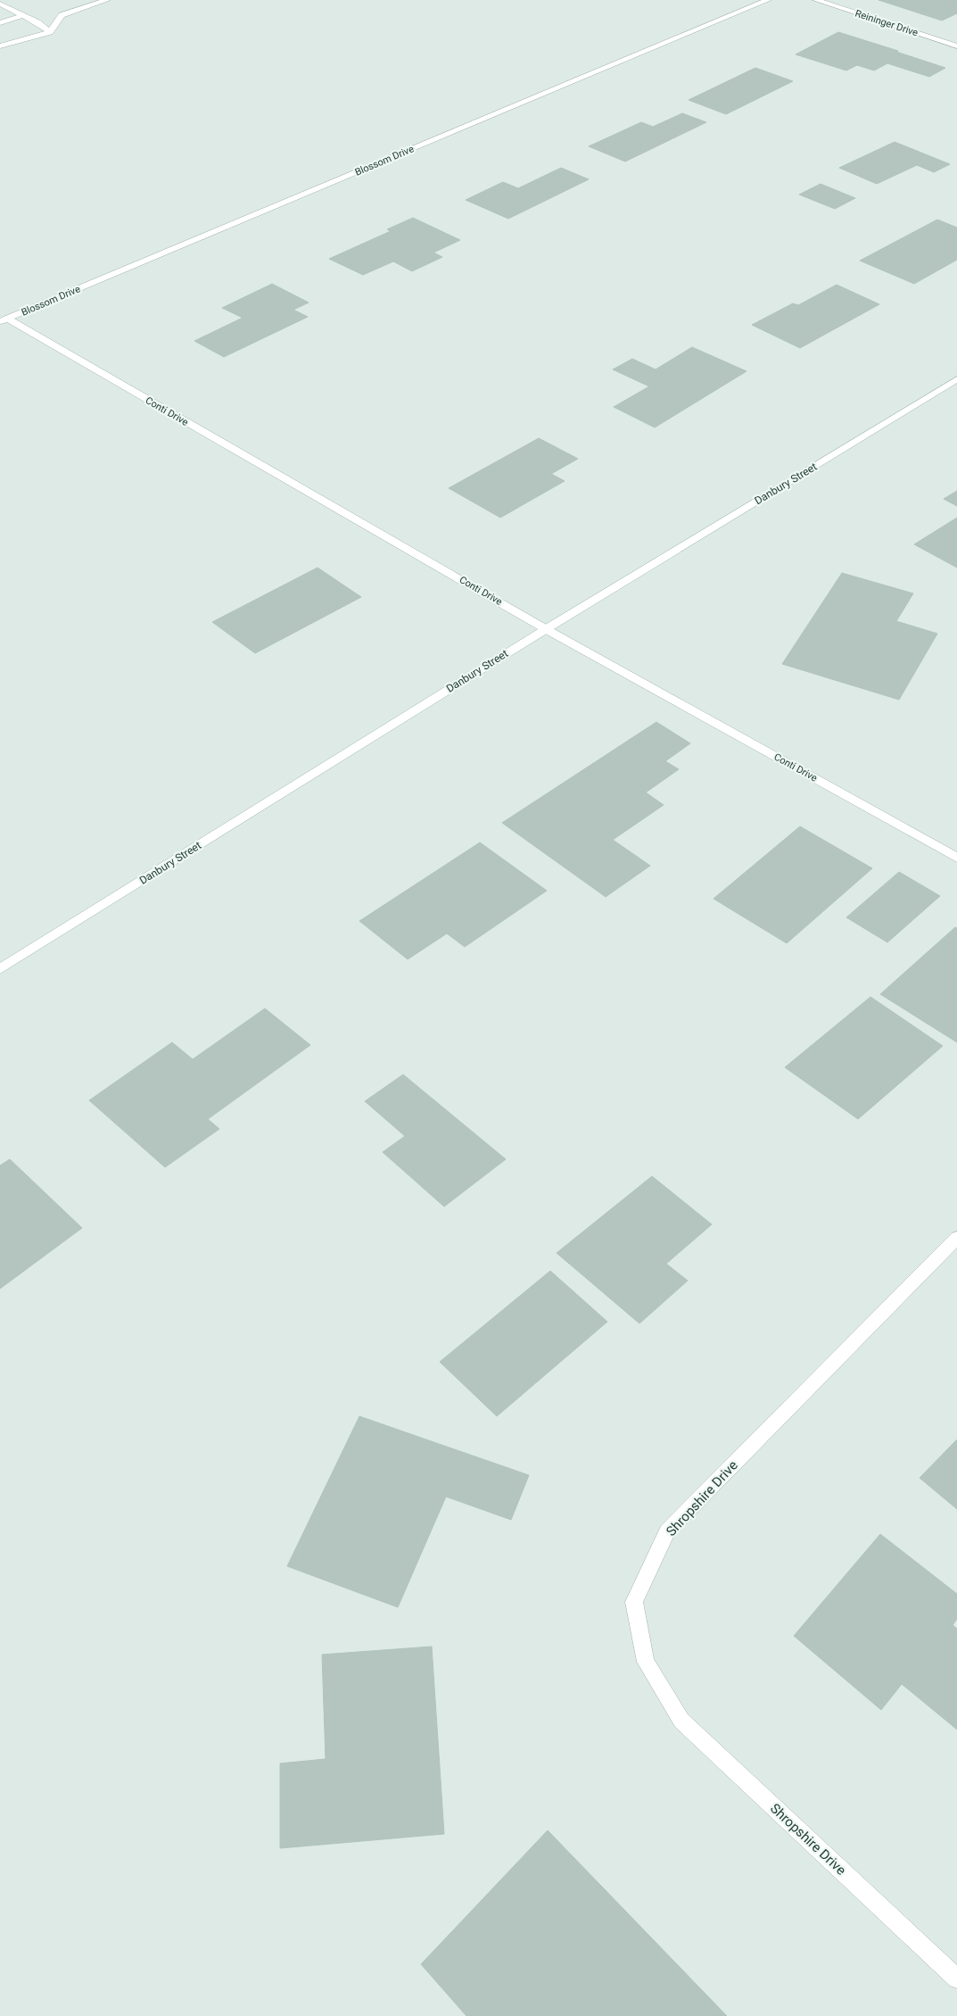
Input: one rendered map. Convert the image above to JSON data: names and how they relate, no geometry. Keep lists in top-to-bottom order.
{
  "streets": {
    "street": [
      "Reininger Drive",
      "Blossom Drive",
      "Conti Drive",
      "Danbury Street",
      "Shropshire Drive"
    ]
  },
  "crossings": [
    ["Blossom Drive", "Conti Drive"],
    ["Conti Drive", "Danbury Street"]
  ]
}
